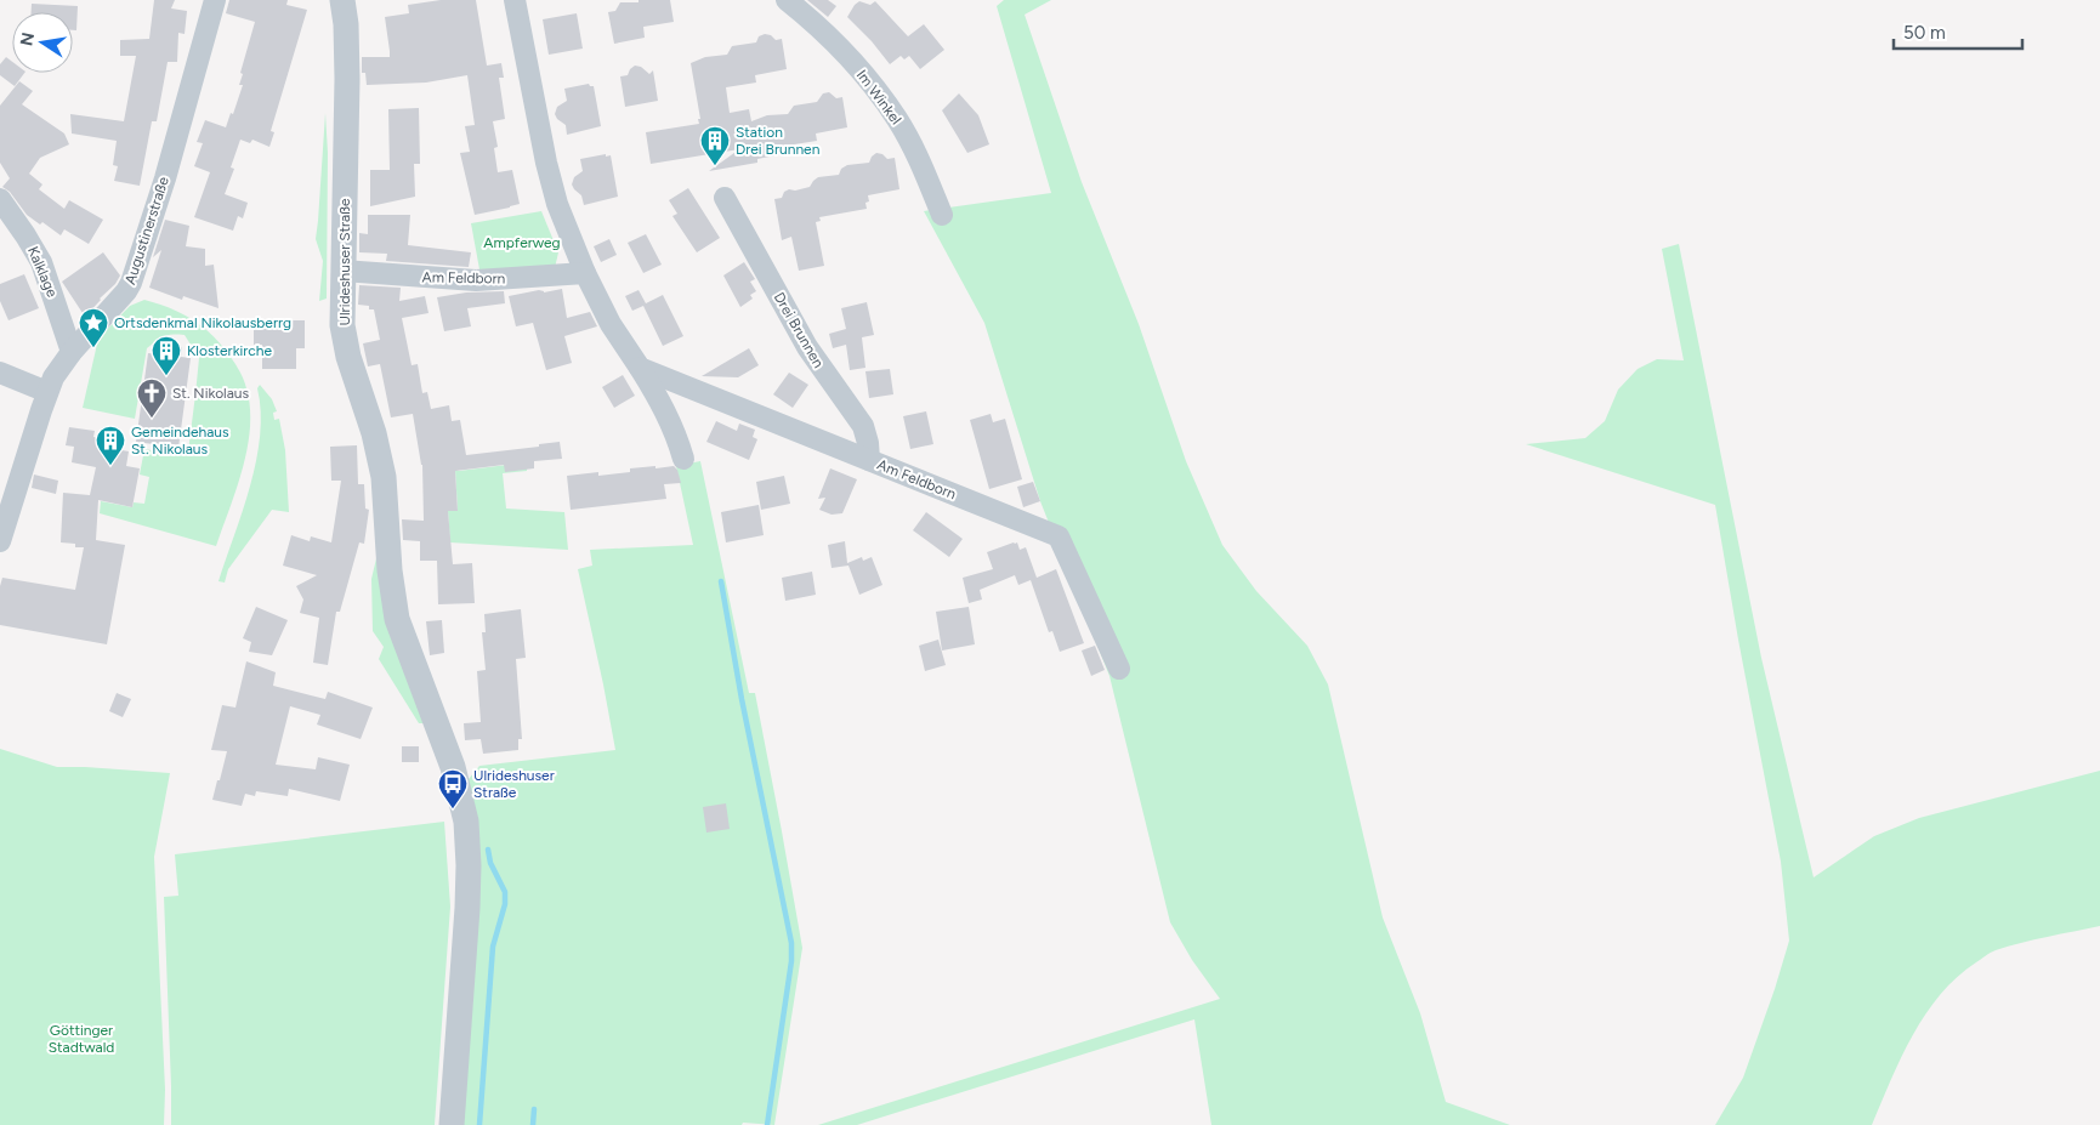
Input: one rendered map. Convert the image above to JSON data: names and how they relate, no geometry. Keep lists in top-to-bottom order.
{
  "streets": {
    "street": [
      "Im Winkel",
      "Augustinerstraße",
      "Ulrideshuser Straße",
      "Kalklage",
      "Am Feldborn",
      "Drei Brunnen"
    ]
  },
  "crossings": [
    ["Augustinerstraße", "Kalklage"],
    ["Ulrideshuser Straße", "Am Feldborn"],
    ["Am Feldborn", "Drei Brunnen"]
  ],
  "parks": ["Ampferweg", "Göttinger Stadtwald"],
  "places": {
    "building": ["Station Drei Brunnen", "Klosterkirche", "Gemeindehaus St. Nikolaus"],
    "place": ["Ortsdenkmal Nikolausberrg"],
    "church": ["St. Nikolaus"],
    "bus stop": ["Ulrideshuser Straße"]
  },
  "scale_bar": "50 m",
  "north": "left"
}
